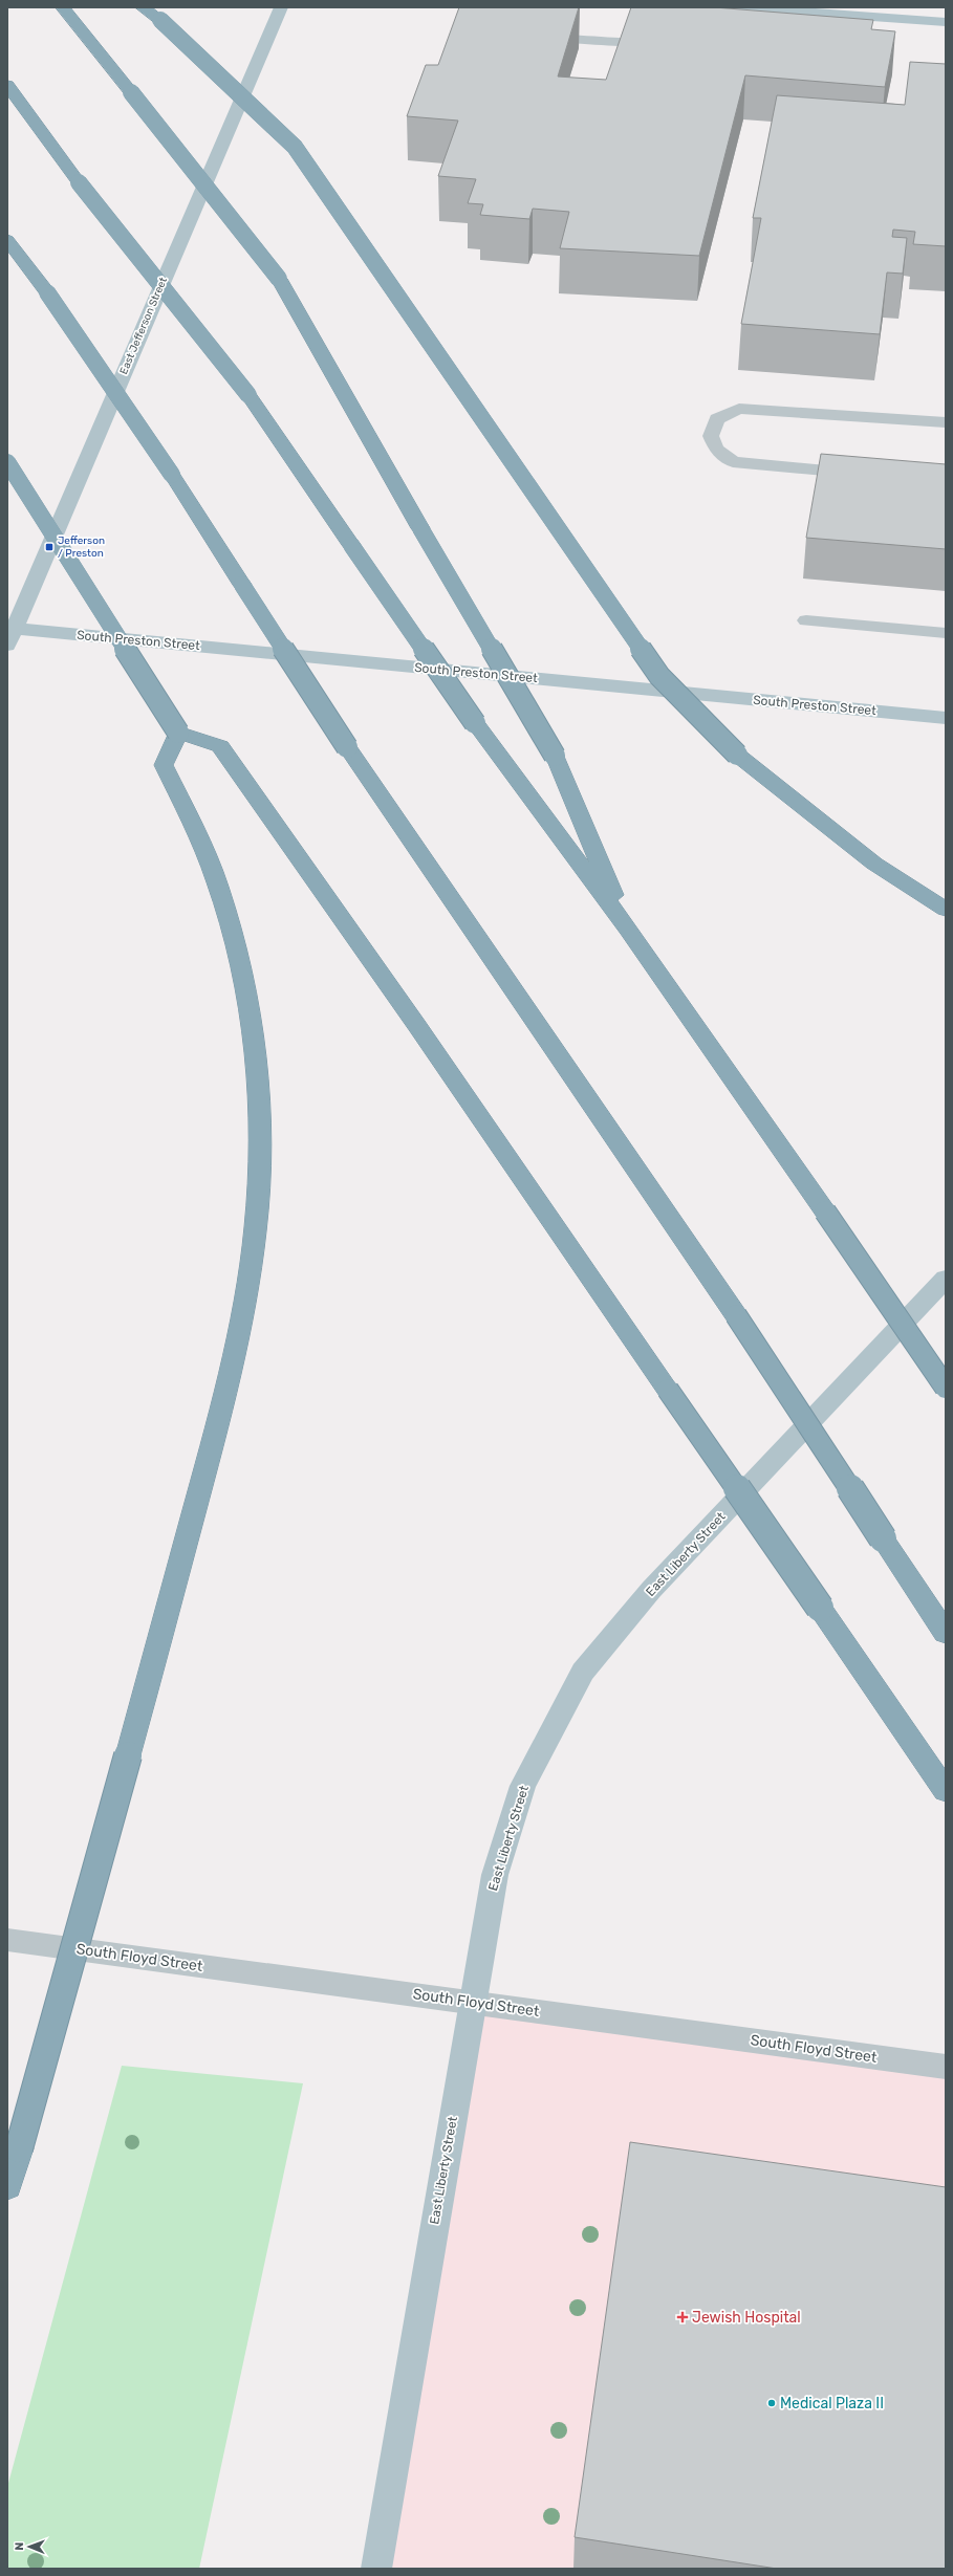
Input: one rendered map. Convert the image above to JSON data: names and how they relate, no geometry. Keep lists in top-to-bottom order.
{
  "streets": {
    "main road": ["East Jefferson Street", "South Preston Street", "East Liberty Street"],
    "street": ["South Floyd Street"]
  },
  "crossings": [
    ["East Jefferson Street", "South Preston Street"],
    ["East Liberty Street", "South Floyd Street"]
  ],
  "places": {
    "transit": ["Jefferson / Preston"],
    "health": ["Jewish Hospital"],
    "other": ["Medical Plaza II"]
  },
  "north": "left"
}
